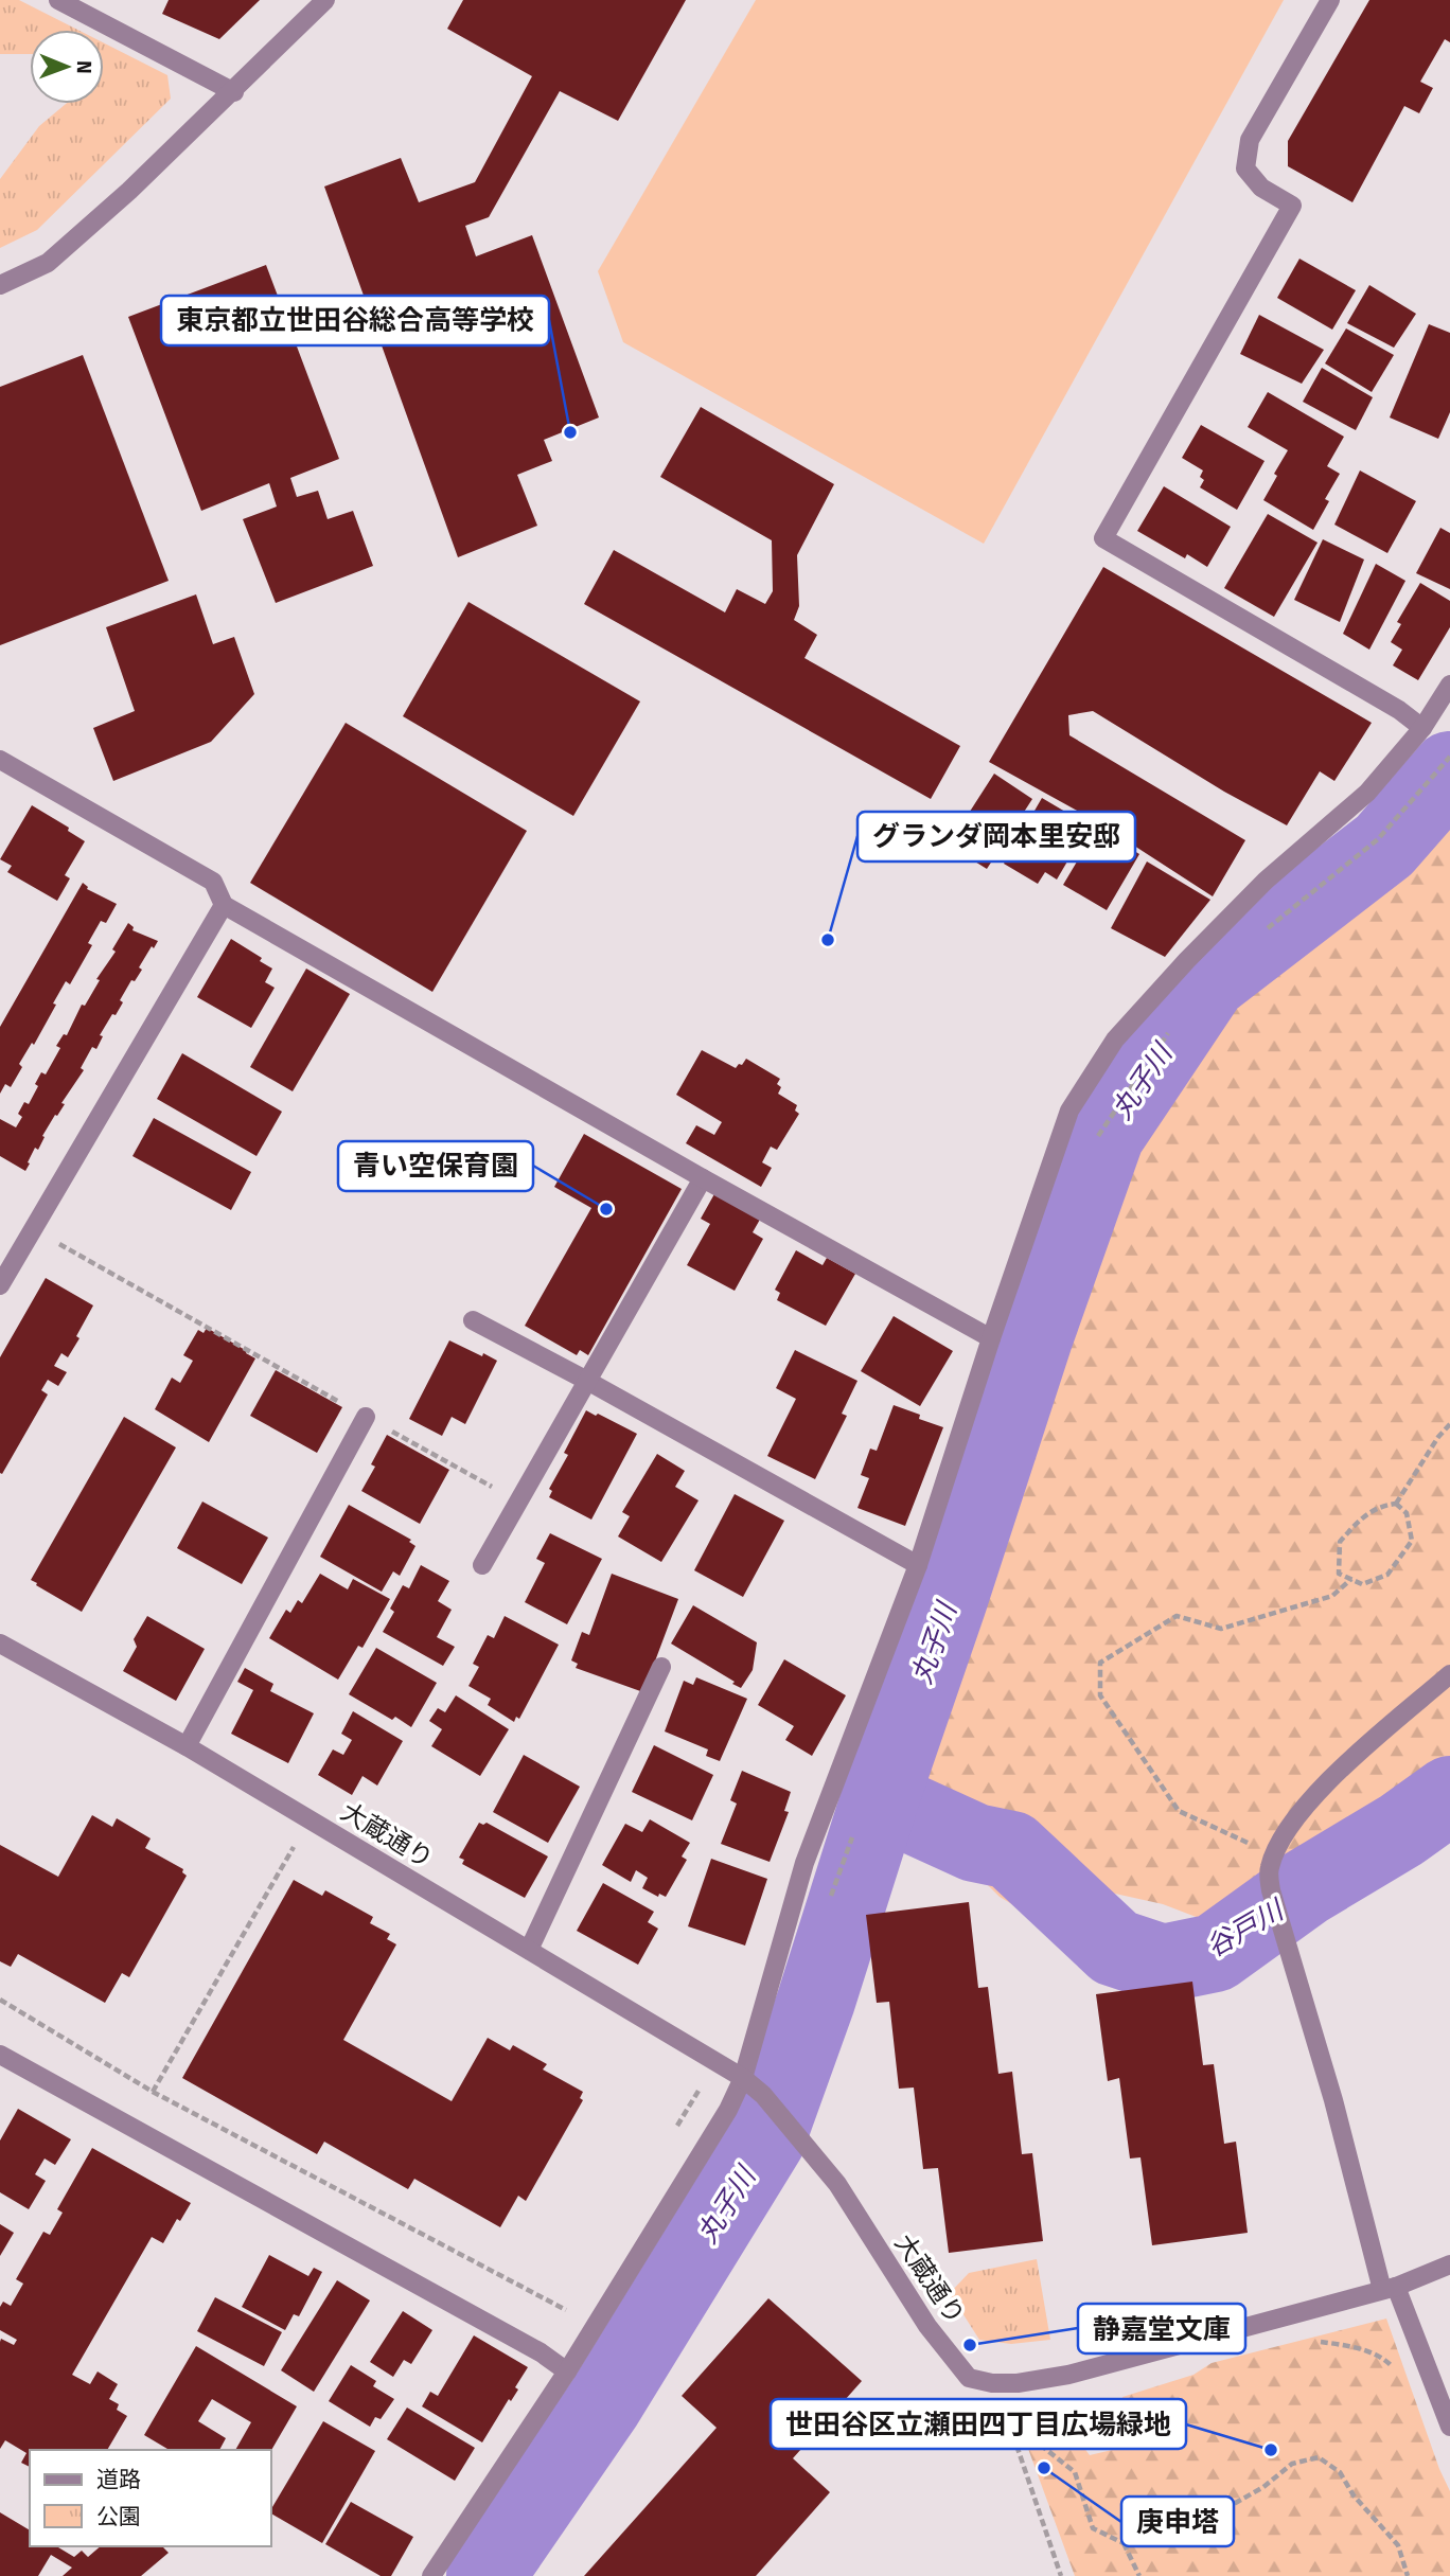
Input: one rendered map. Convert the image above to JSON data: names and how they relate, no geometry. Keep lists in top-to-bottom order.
{
  "streets": {
    "street": ["大蔵通り"]
  },
  "water": ["丸子川", "谷戸川"],
  "places": [
    "東京都立世田谷総合高等学校",
    "グランダ岡本里安邸",
    "青い空保育園",
    "静嘉堂文庫",
    "世田谷区立瀬田四丁目広場緑地",
    "庚申塔"
  ],
  "legend": ["道路", "公園"],
  "north": "right"
}
